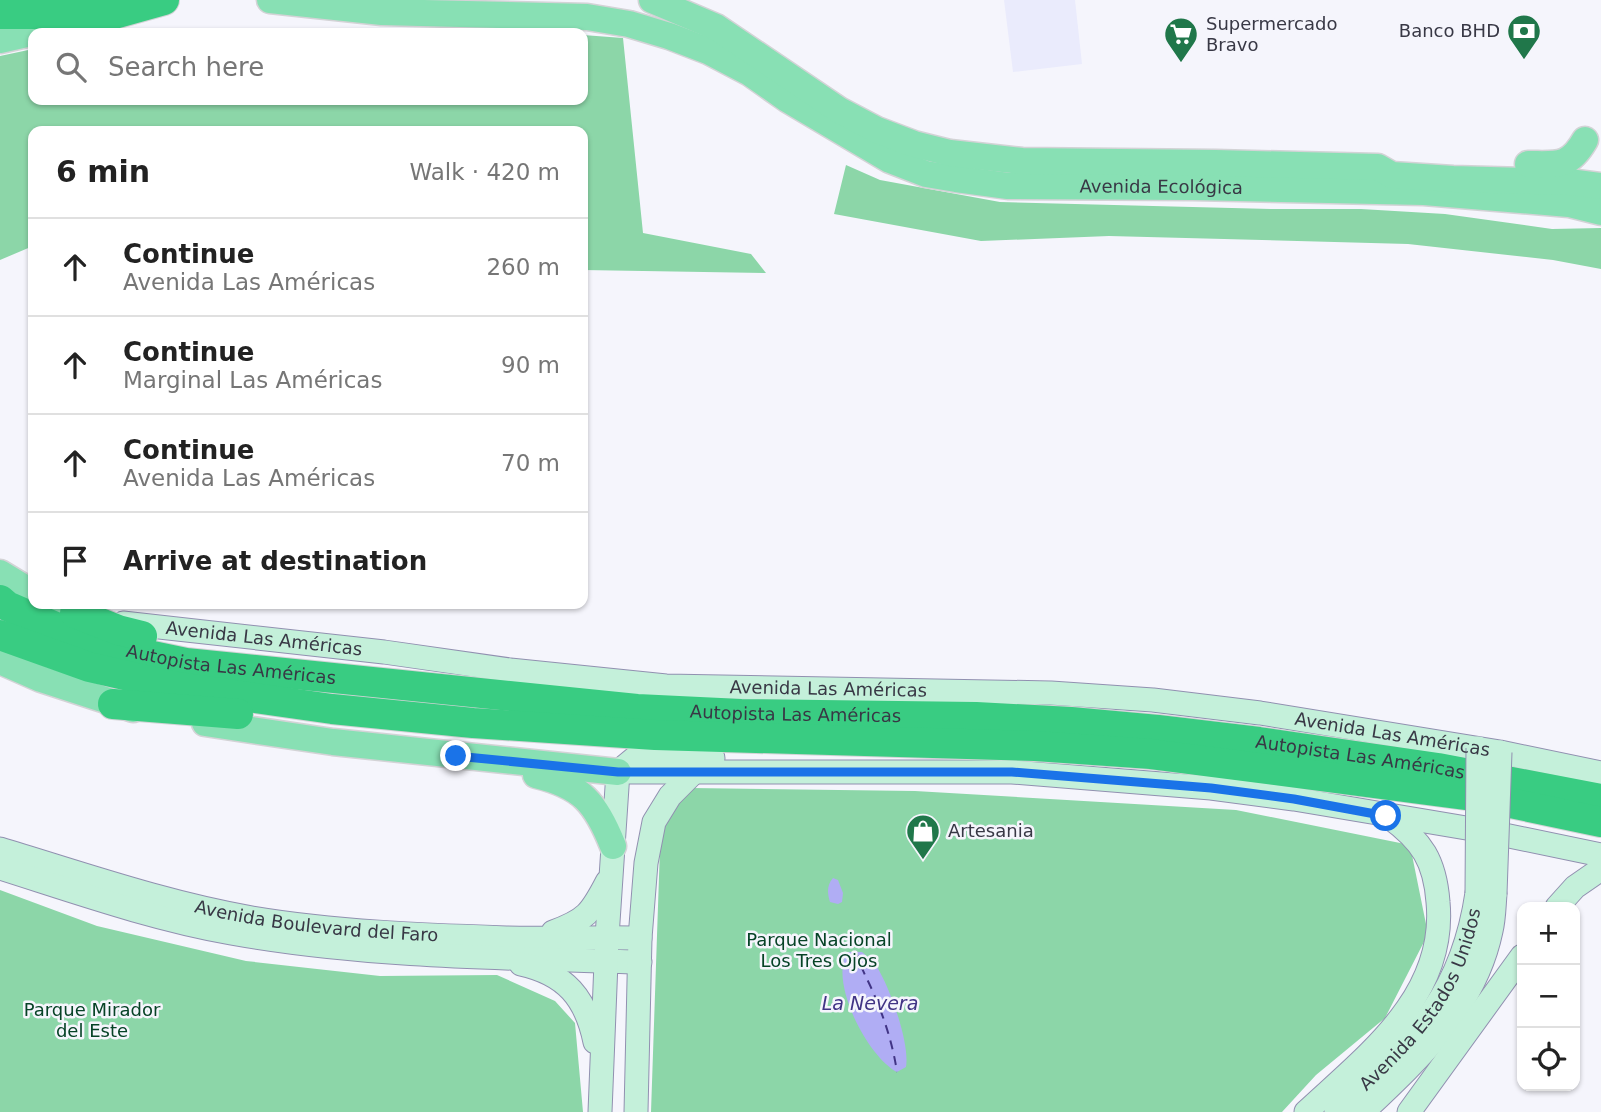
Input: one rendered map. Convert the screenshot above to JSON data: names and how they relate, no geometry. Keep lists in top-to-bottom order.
{
  "streets": {
    "highway": ["Autopista Las Américas"],
    "main road": ["Avenida Ecológica"],
    "street": ["Avenida Las Américas", "Avenida Boulevard del Faro", "Avenida Estados Unidos"]
  },
  "crossings": [
    ["Avenida Las Américas", "Avenida Estados Unidos"]
  ],
  "water": ["La Nevera"],
  "parks": ["Parque Nacional Los Tres Ojos", "Parque Mirador del Este"],
  "places": {
    "bank": ["Banco BHD"],
    "supermarket": ["Supermercado Bravo"],
    "shop": ["Artesania"]
  },
  "page": {
    "search": "Search here",
    "heading": ["6 min", "Walk · 420 m"],
    "list": [
      ["Continue", "Avenida Las Américas", "260 m"],
      ["Continue", "Marginal Las Américas", "90 m"],
      ["Continue", "Avenida Las Américas", "70 m"],
      "Arrive at destination"
    ],
    "map_buttons": ["+", "−"]
  }
}
